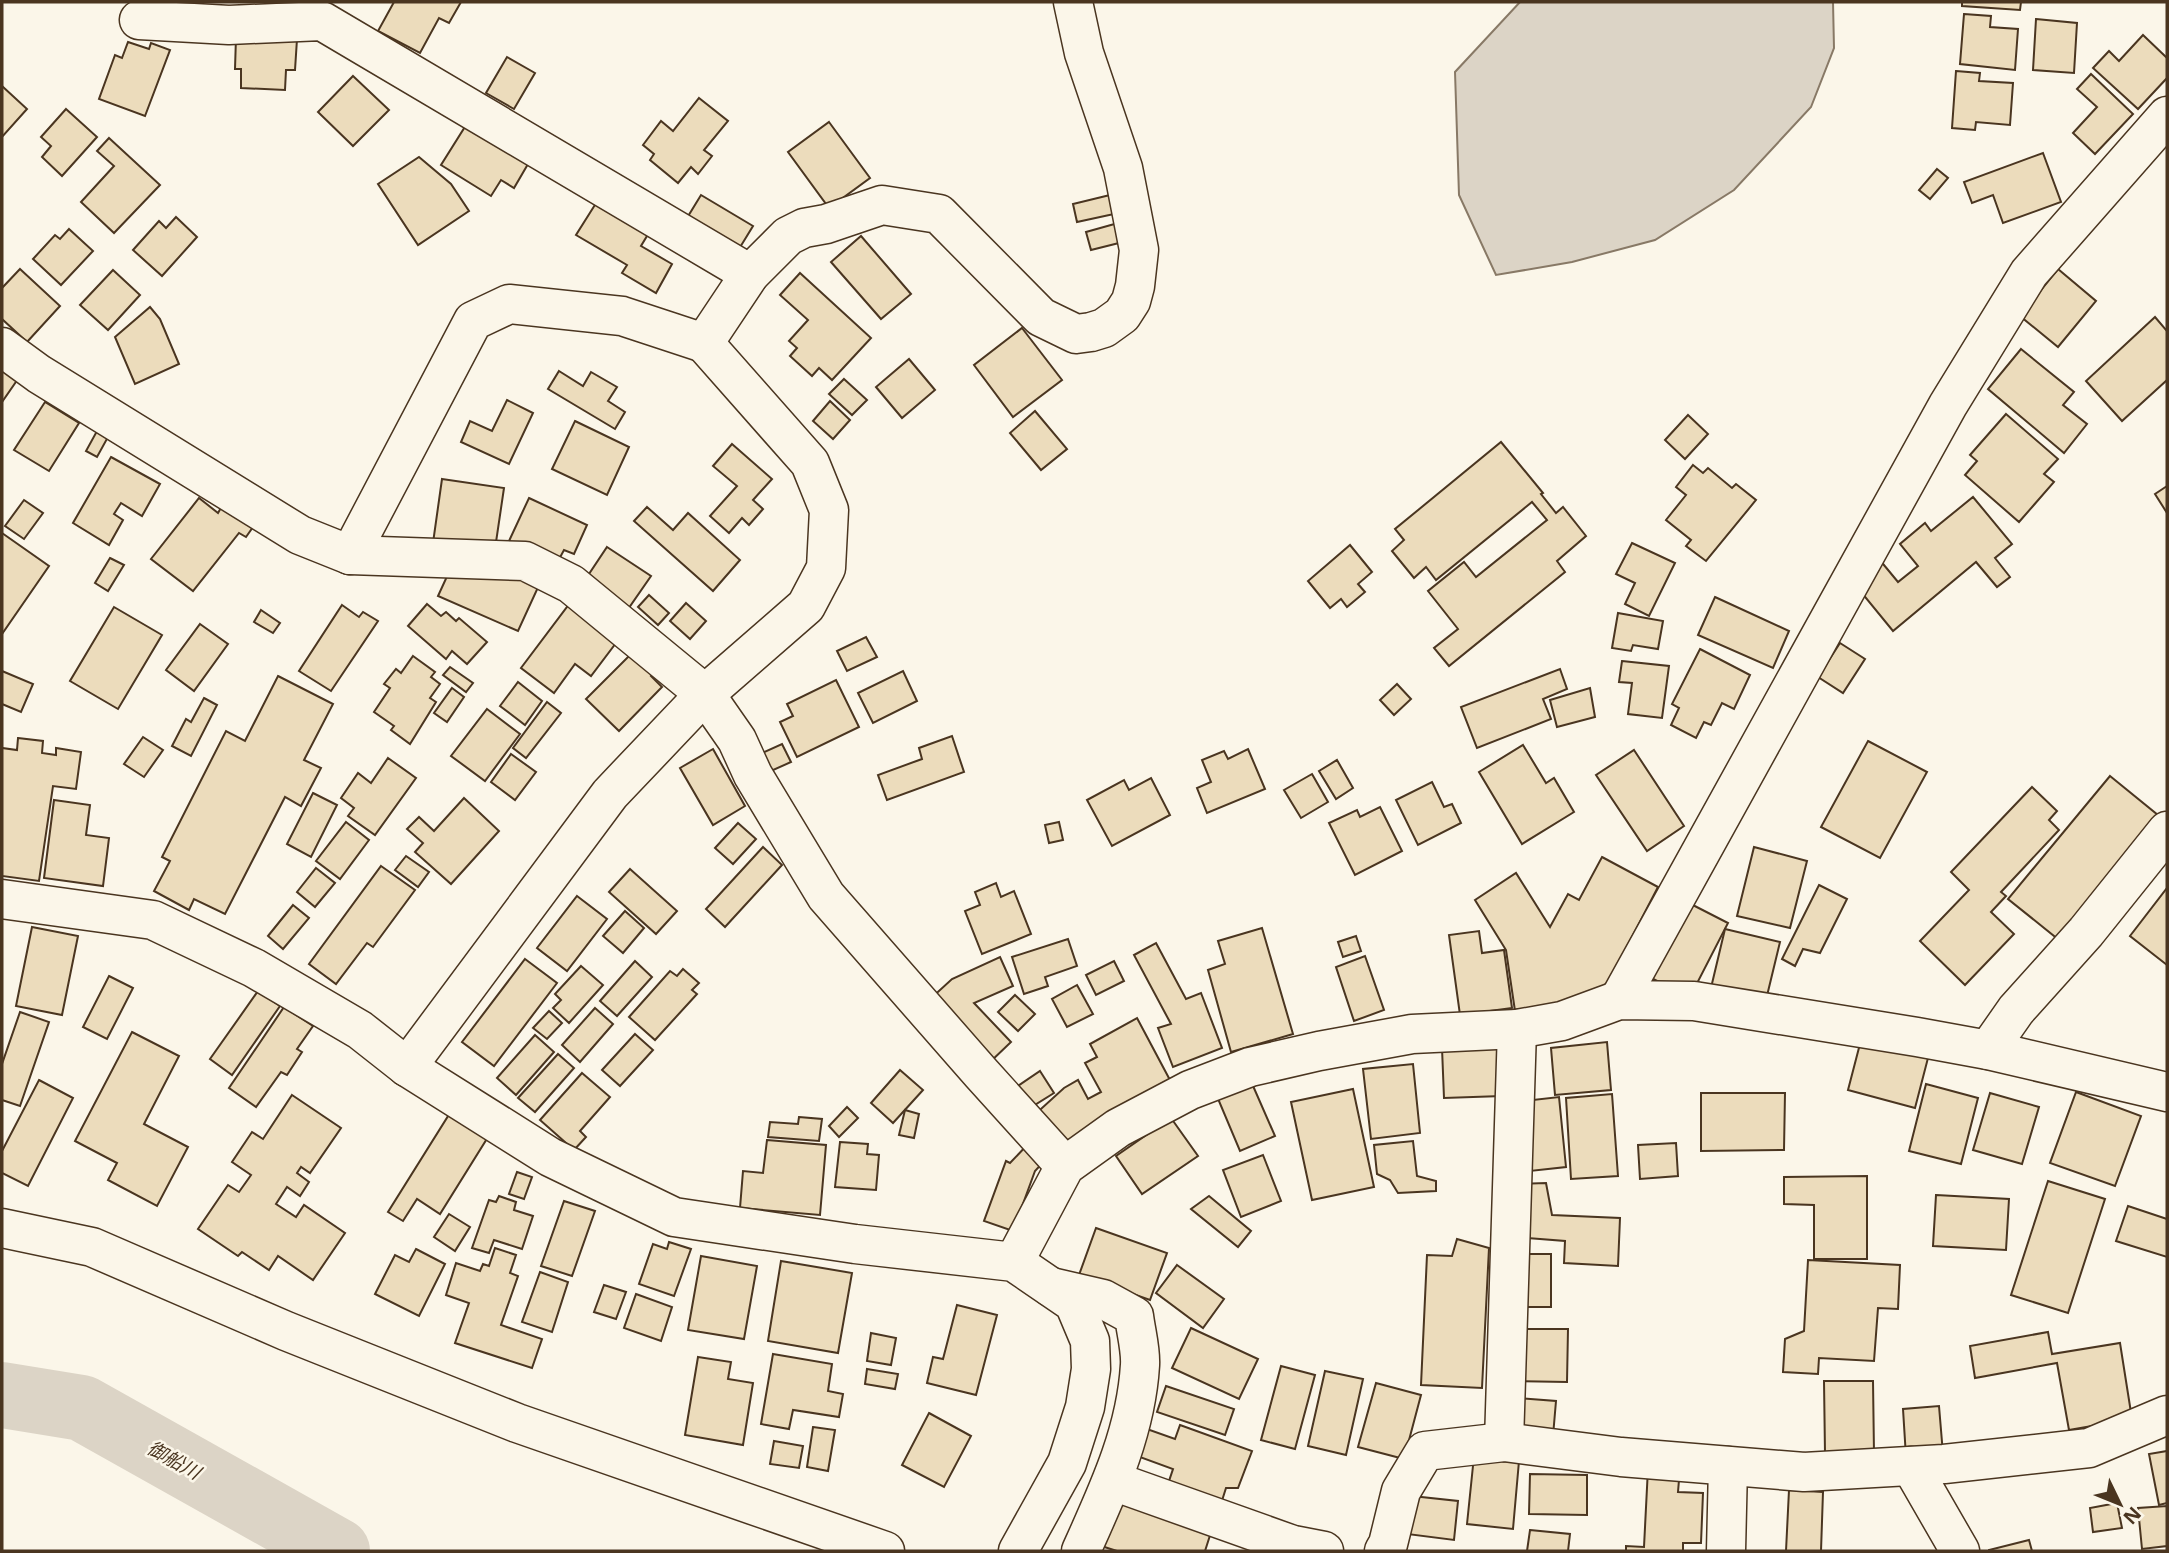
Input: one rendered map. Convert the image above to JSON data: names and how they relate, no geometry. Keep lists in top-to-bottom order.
{
  "water": ["御船川"],
  "north": "bottom right"
}
